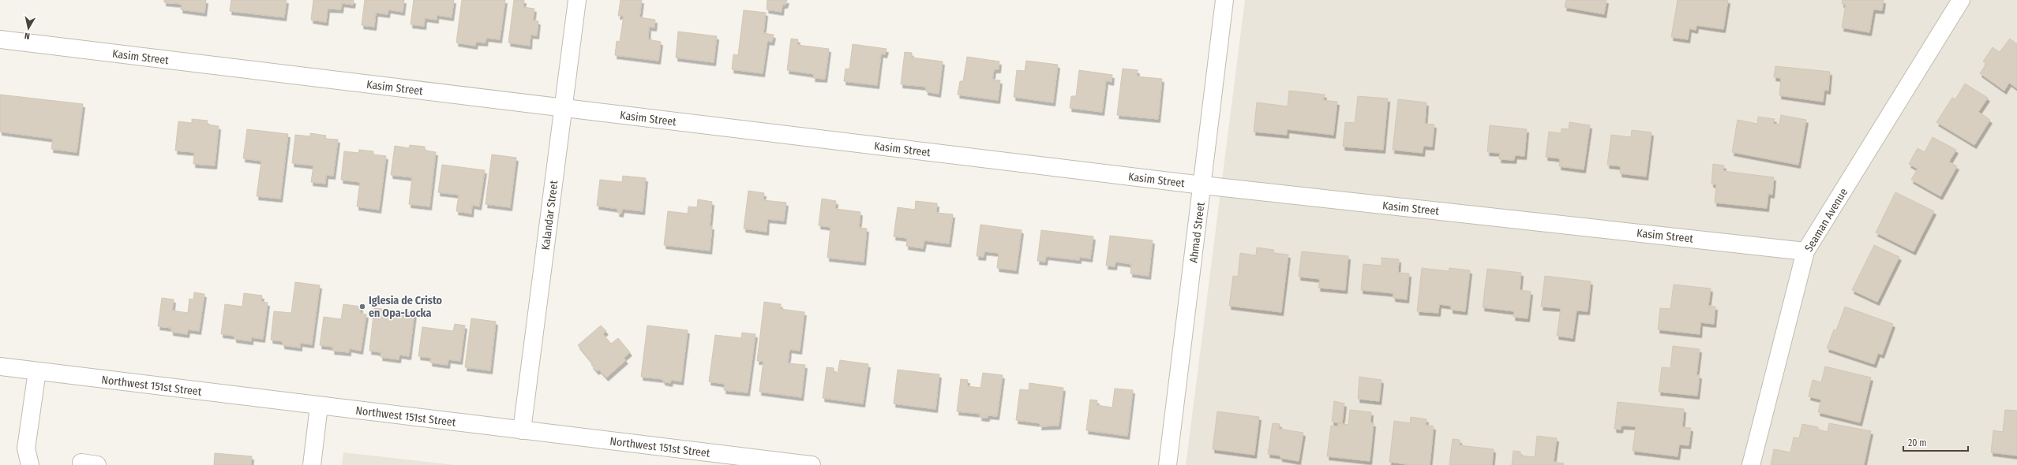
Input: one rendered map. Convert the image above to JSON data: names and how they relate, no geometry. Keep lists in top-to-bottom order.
{
  "streets": {
    "street": [
      "Kasim Street",
      "Kalandar Street",
      "Seaman Avenue",
      "Ahmad Street",
      "Northwest 151st Street"
    ]
  },
  "crossings": [
    ["Kasim Street", "Kalandar Street"],
    ["Kasim Street", "Seaman Avenue"],
    ["Kasim Street", "Ahmad Street"],
    ["Kalandar Street", "Northwest 151st Street"]
  ],
  "places": ["Iglesia de Cristo en Opa-Locka"],
  "scale_bar": "20 m",
  "north": "bottom"
}
